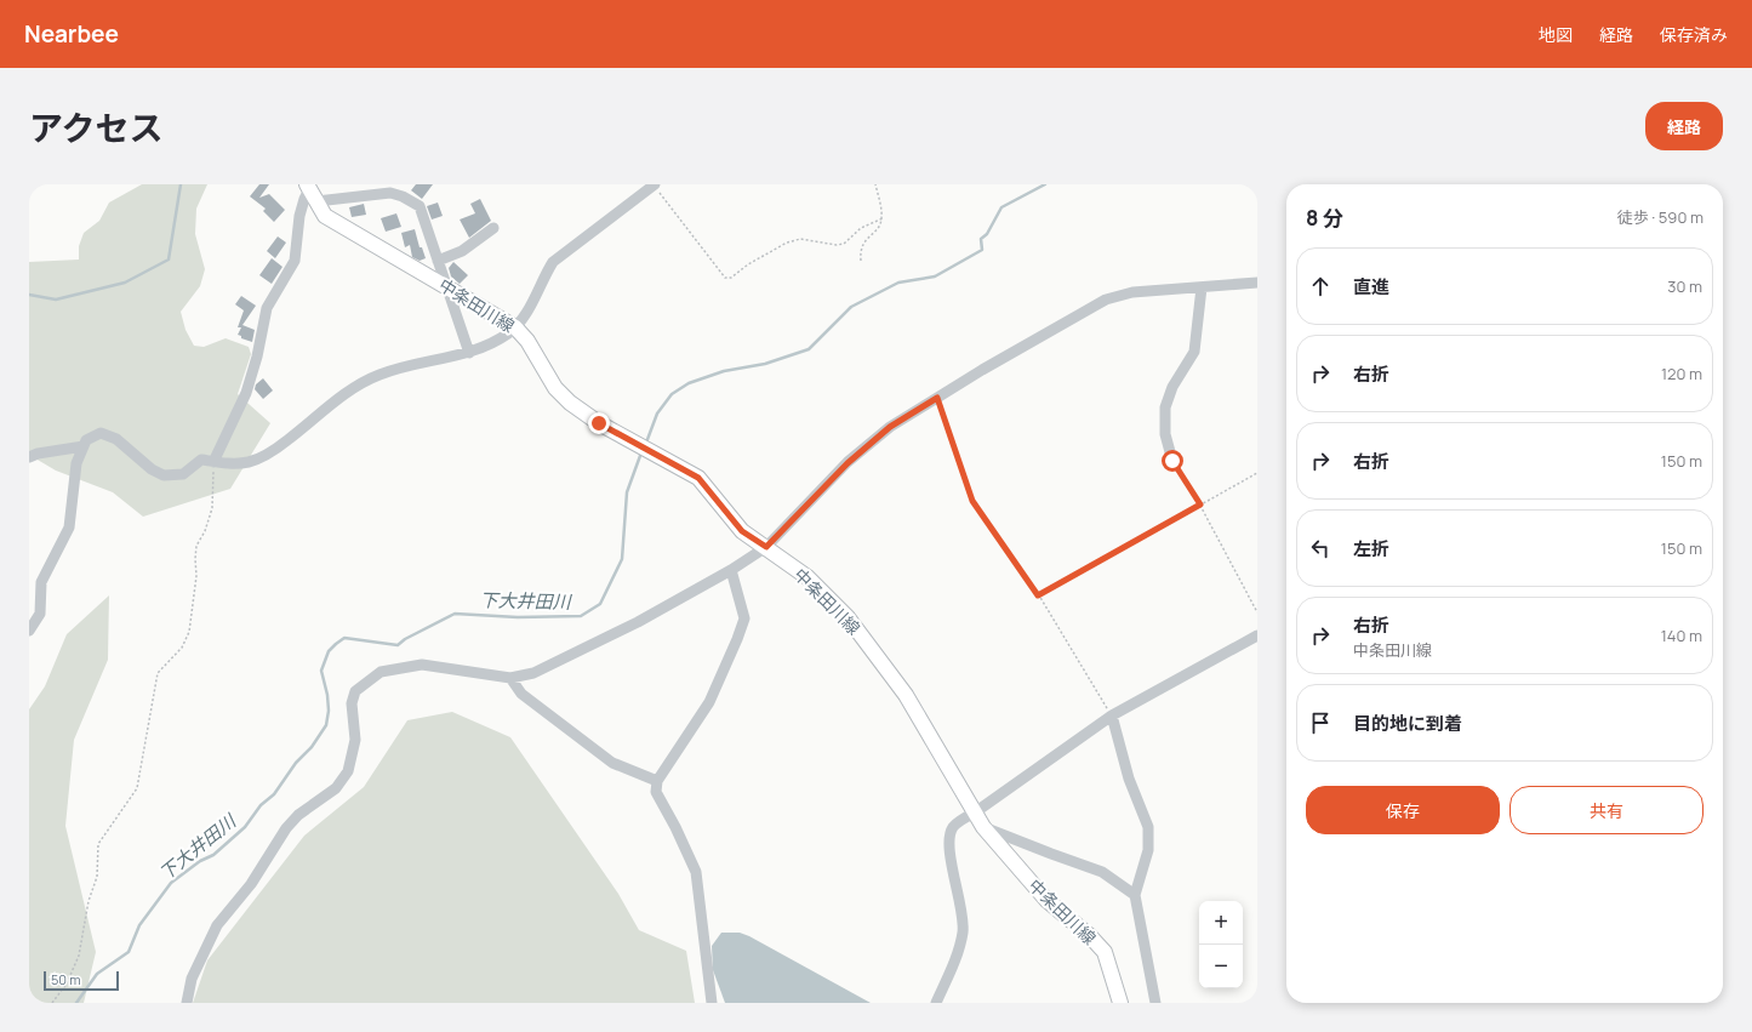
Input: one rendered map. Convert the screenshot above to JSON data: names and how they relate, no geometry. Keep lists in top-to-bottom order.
{
  "streets": {
    "main road": ["中条田川線"]
  },
  "water": ["下大井田川"],
  "scale_bar": "50 m",
  "page": {
    "header": "Nearbee",
    "nav": ["地図", "経路", "保存済み"],
    "title": "アクセス",
    "buttons": [
      "経路",
      ["保存", "共有"]
    ],
    "heading": ["8 分", "徒歩 · 590 m"],
    "list": [
      ["直進", "30 m"],
      ["右折", "120 m"],
      ["右折", "150 m"],
      ["左折", "150 m"],
      ["右折", "中条田川線", "140 m"],
      "目的地に到着"
    ],
    "map_buttons": ["+", "−"],
    "scale": "50 m"
  }
}
